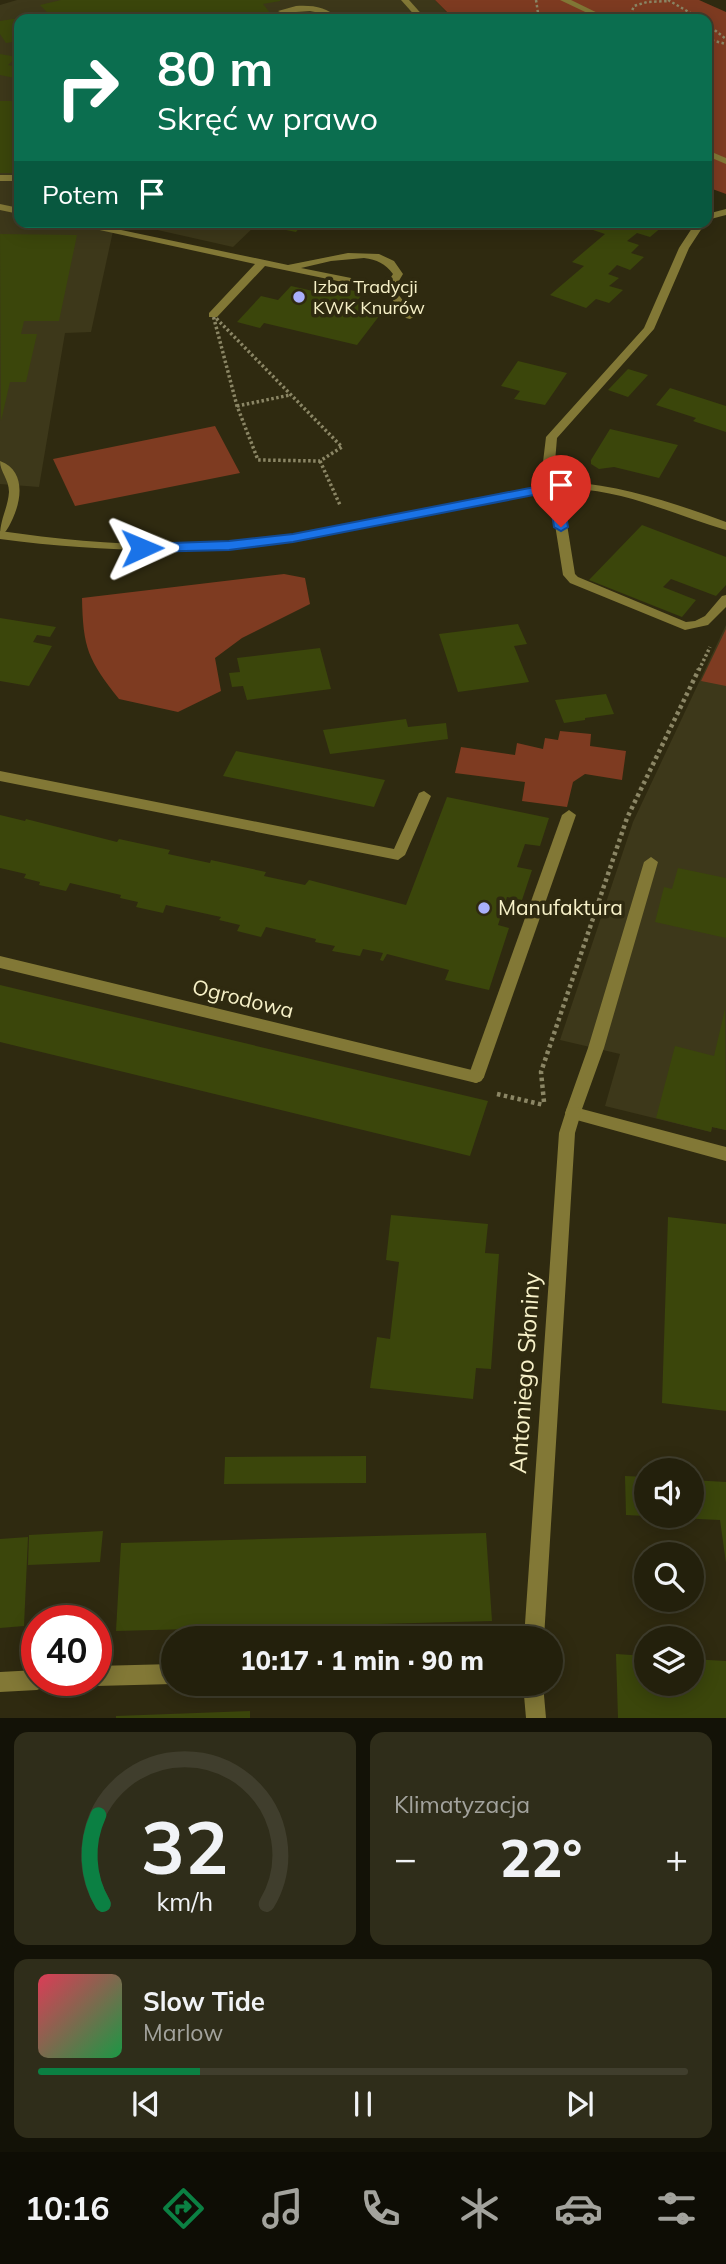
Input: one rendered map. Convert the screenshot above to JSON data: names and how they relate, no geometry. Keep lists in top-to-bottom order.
{
  "streets": {
    "street": ["Ogrodowa", "Antoniego Słoniny"]
  },
  "places": ["Izba Tradycji KWK Knurów", "Manufaktura"],
  "page": {
    "turn": ["80 m", "Skręć w prawo"],
    "then": "Potem",
    "limit": "40",
    "trip": "10:17 · 1 min · 90 m",
    "tile": "Klimatyzacja",
    "heat": ["−", "22°", "+"],
    "song": ["Slow Tide", "Marlow"],
    "tabs": "10:16",
    "gauge": ["32", "km/h"]
  }
}
